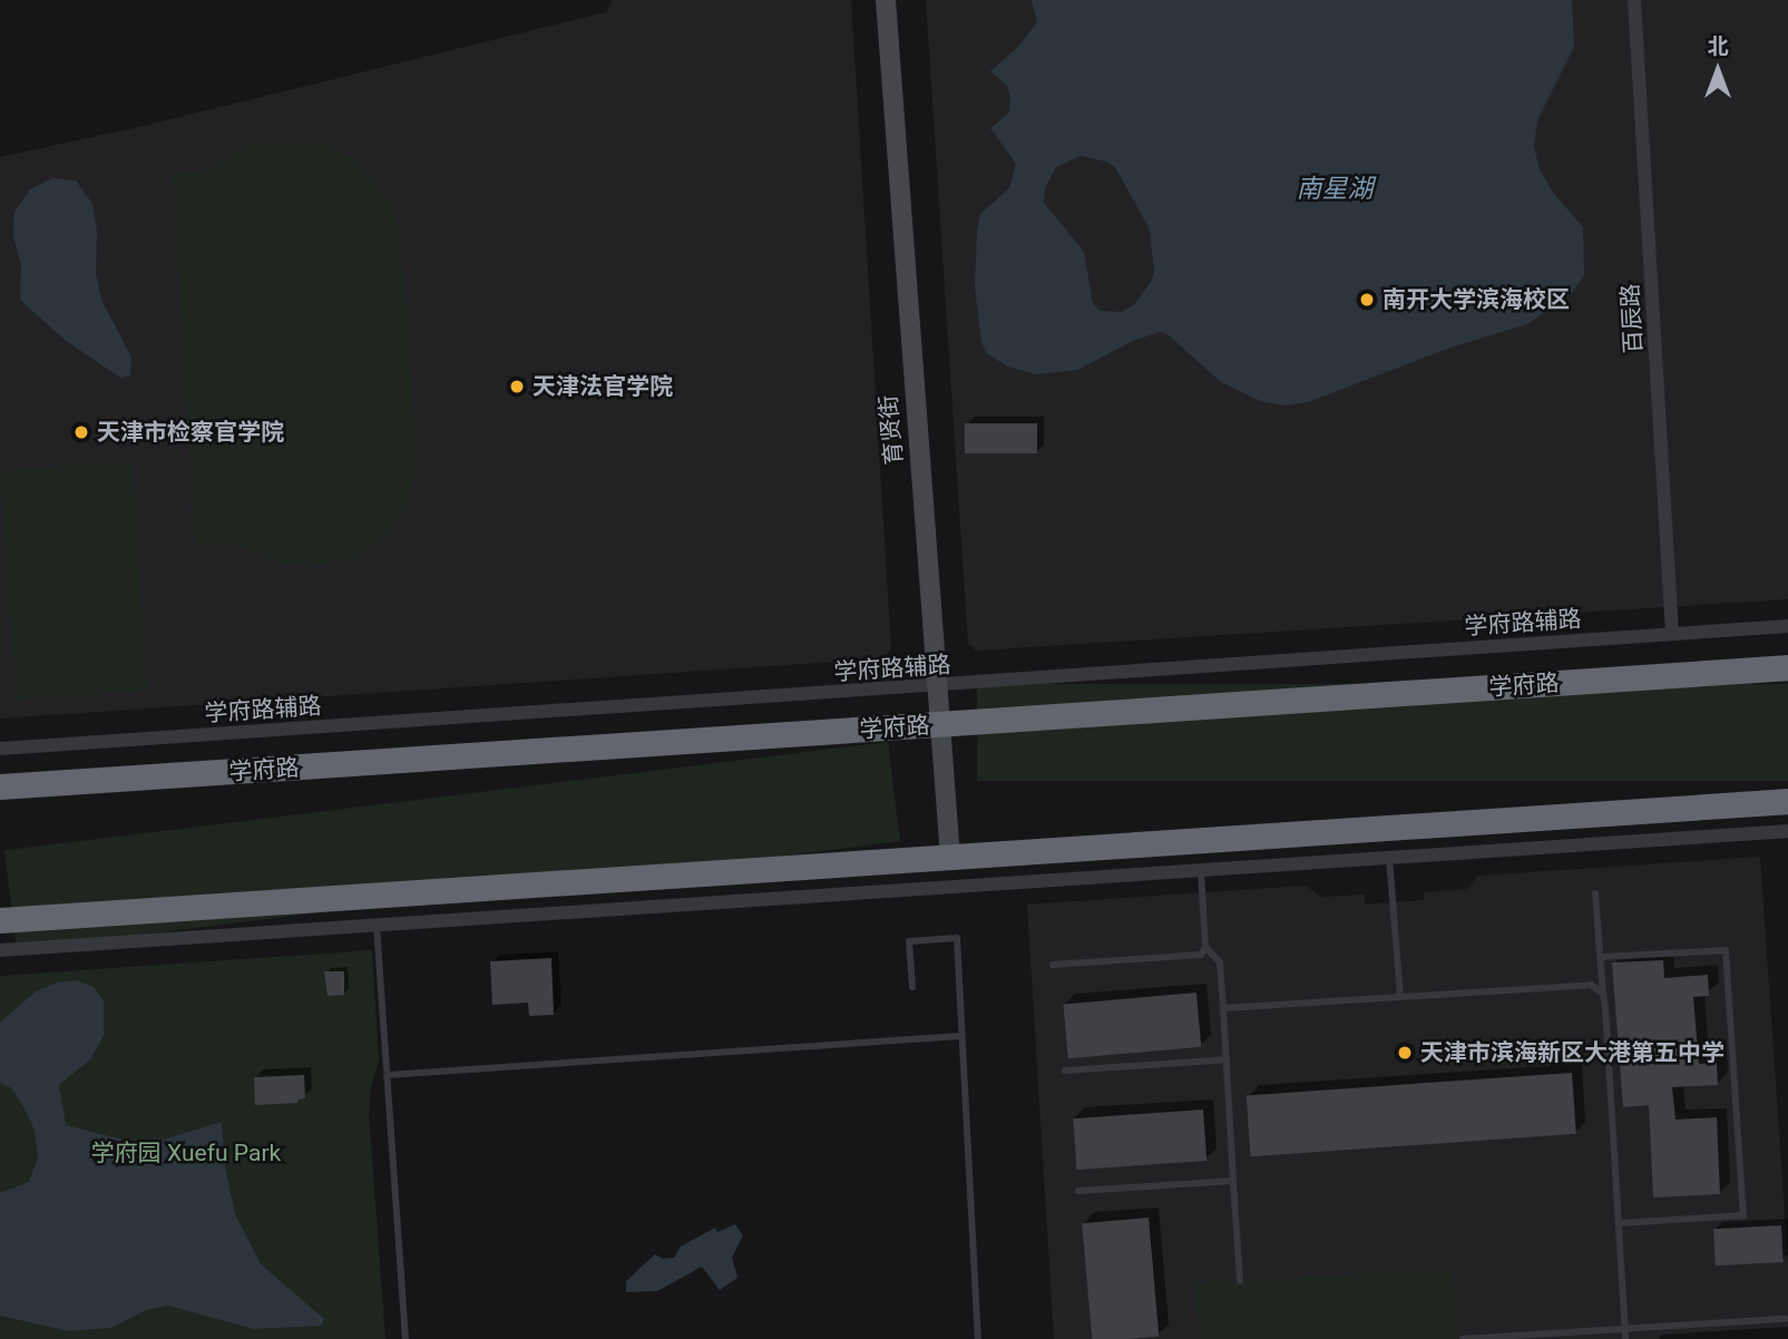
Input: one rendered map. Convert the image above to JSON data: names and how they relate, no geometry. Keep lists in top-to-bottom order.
{
  "streets": {
    "highway": ["学府路"],
    "street": ["百辰路", "育贤街", "学府路辅路"]
  },
  "crossings": [
    ["百辰路", "学府路辅路"],
    ["育贤街", "学府路辅路"],
    ["育贤街", "学府路"]
  ],
  "water": ["南星湖"],
  "parks": ["学府园 Xuefu Park"],
  "places": [
    "南开大学滨海校区",
    "天津法官学院",
    "天津市检察官学院",
    "天津市滨海新区大港第五中学"
  ],
  "north": "top"
}
